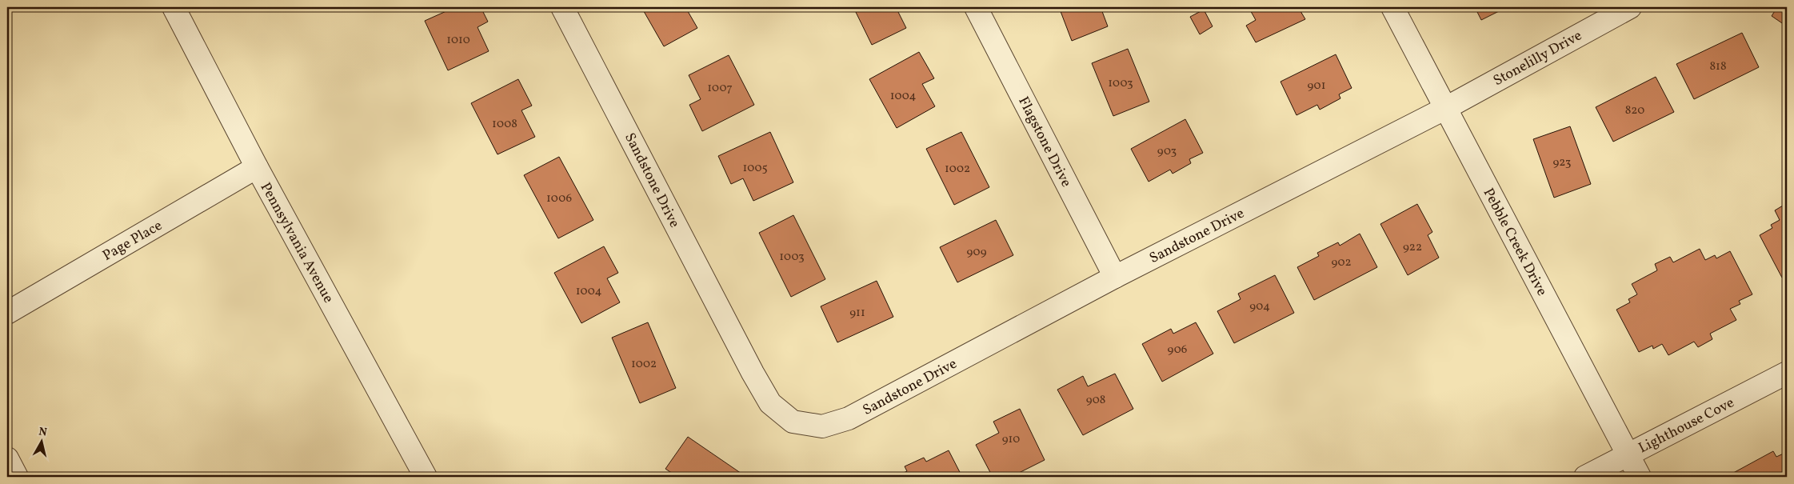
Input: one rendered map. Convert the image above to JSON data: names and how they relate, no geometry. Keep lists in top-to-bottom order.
{
  "streets": {
    "street": [
      "Stonelilly Drive",
      "Flagstone Drive",
      "Sandstone Drive",
      "Page Place",
      "Pebble Creek Drive",
      "Pennsylvania Avenue",
      "Lighthouse Cove"
    ]
  },
  "crossings": [
    ["Stonelilly Drive", "Sandstone Drive"],
    ["Stonelilly Drive", "Pebble Creek Drive"],
    ["Flagstone Drive", "Sandstone Drive"],
    ["Sandstone Drive", "Pebble Creek Drive"],
    ["Page Place", "Pennsylvania Avenue"],
    ["Pebble Creek Drive", "Lighthouse Cove"]
  ],
  "house_numbers": [
    "1010",
    "818",
    "1003",
    "901",
    "1007",
    "1004",
    "820",
    "1008",
    "903",
    "923",
    "1005",
    "1002",
    "1006",
    "922",
    "909",
    "1003",
    "902",
    "1004",
    "904",
    "911",
    "906",
    "1002",
    "908",
    "910"
  ],
  "north": "top"
}
